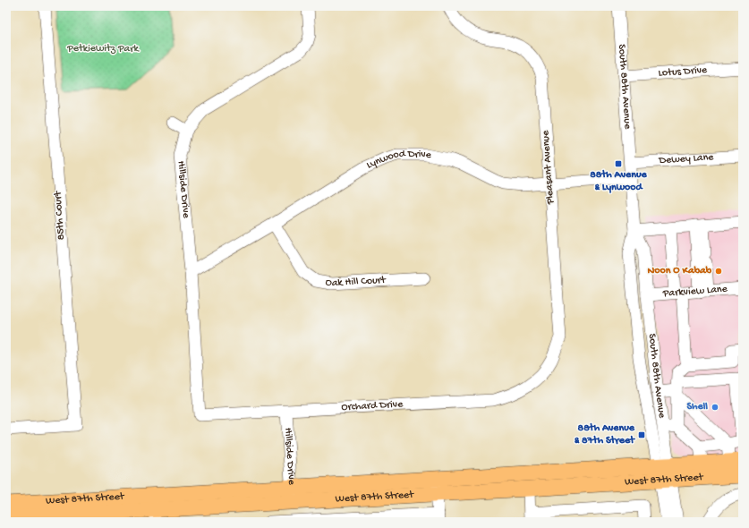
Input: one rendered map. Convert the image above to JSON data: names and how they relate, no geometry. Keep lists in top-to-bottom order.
{
  "streets": {
    "main road": ["West 87th Street"],
    "street": [
      "Lotus Drive",
      "South 88th Avenue",
      "Dewey Lane",
      "Lynwood Drive",
      "Pleasant Avenue",
      "Hillside Drive",
      "85th Court",
      "Oak Hill Court",
      "Parkview Lane",
      "Orchard Drive"
    ]
  },
  "crossings": [
    ["Lotus Drive", "South 88th Avenue"],
    ["South 88th Avenue", "Dewey Lane"],
    ["South 88th Avenue", "Lynwood Drive"],
    ["South 88th Avenue", "Parkview Lane"],
    ["South 88th Avenue", "West 87th Street"],
    ["Lynwood Drive", "Pleasant Avenue"],
    ["Lynwood Drive", "Hillside Drive"],
    ["Lynwood Drive", "Oak Hill Court"],
    ["Pleasant Avenue", "Orchard Drive"],
    ["Hillside Drive", "Orchard Drive"],
    ["Hillside Drive", "West 87th Street"]
  ],
  "parks": ["Petkiewitz Park"],
  "places": {
    "transit": ["88th Avenue & Lynwood", "88th Avenue & 87th Street"],
    "other": ["Noon O Kabab", "Shell"]
  }
}
